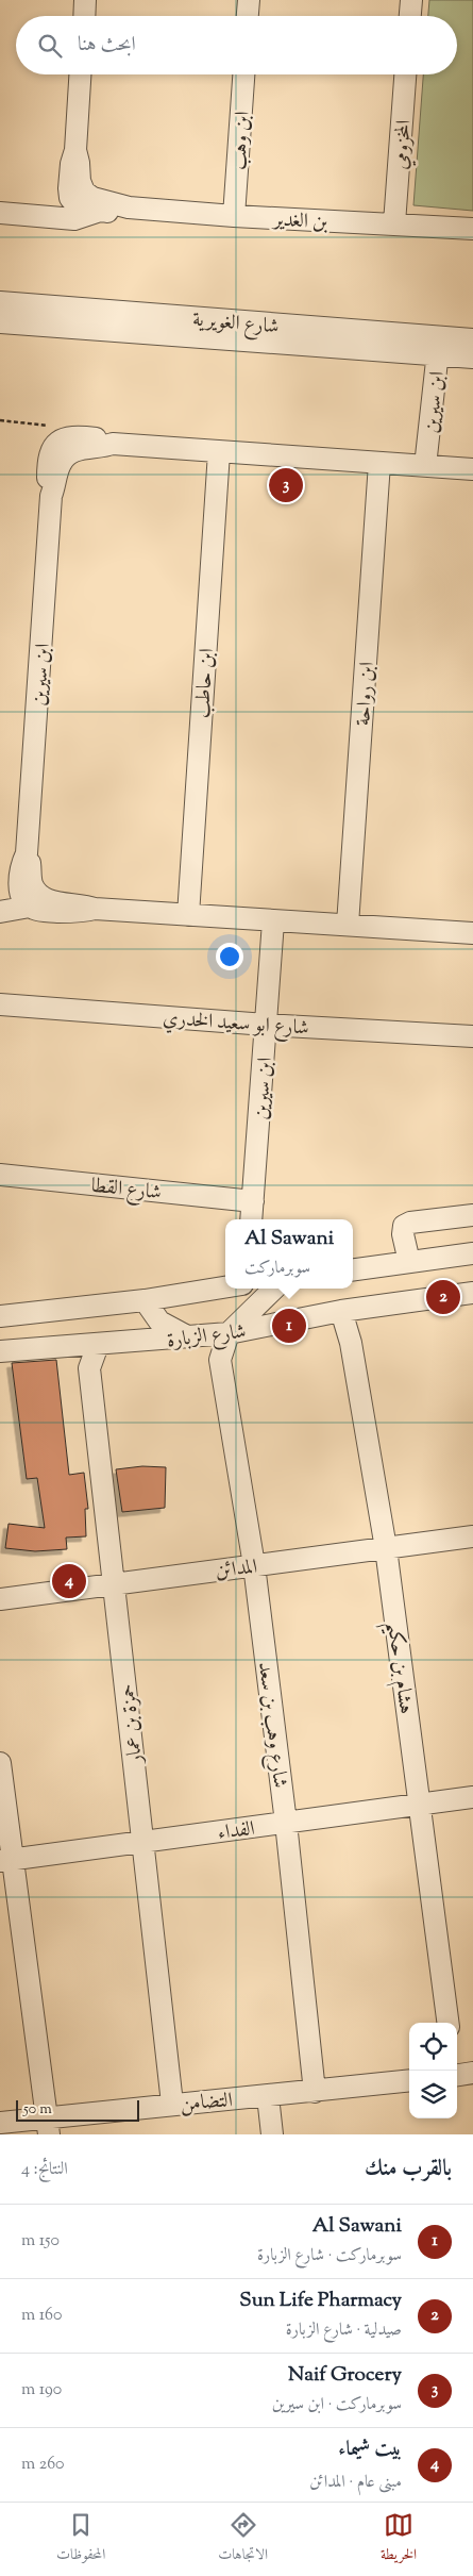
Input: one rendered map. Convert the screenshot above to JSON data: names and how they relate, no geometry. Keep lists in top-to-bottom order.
{
  "streets": {
    "street": [
      "ابن وهب",
      "المخزومي",
      "بن الغدير",
      "شارع الغويرية",
      "ابن سيرين",
      "ابن حاطب",
      "ابن رواحة",
      "شارع ابو سعيد الخدري",
      "شارع القطا",
      "شارع الزبارة",
      "المدائن",
      "هشام بن حكيم",
      "حمزة بن عمار",
      "شارع وهب بن سعد",
      "الفداء",
      "التضامن"
    ]
  },
  "crossings": [
    ["ابن وهب", "بن الغدير"],
    ["المخزومي", "بن الغدير"],
    ["شارع الغويرية", "ابن سيرين"],
    ["ابن سيرين", "ابن حاطب"],
    ["ابن سيرين", "ابن رواحة"],
    ["ابن سيرين", "شارع ابو سعيد الخدري"],
    ["ابن سيرين", "شارع القطا"],
    ["شارع الزبارة", "هشام بن حكيم"],
    ["شارع الزبارة", "حمزة بن عمار"],
    ["شارع الزبارة", "شارع وهب بن سعد"],
    ["المدائن", "هشام بن حكيم"],
    ["المدائن", "حمزة بن عمار"],
    ["المدائن", "شارع وهب بن سعد"],
    ["هشام بن حكيم", "الفداء"],
    ["حمزة بن عمار", "الفداء"],
    ["حمزة بن عمار", "التضامن"],
    ["شارع وهب بن سعد", "الفداء"],
    ["شارع وهب بن سعد", "التضامن"]
  ],
  "scale_bar": "50 m",
  "page": {
    "search": "ابحث هنا",
    "pins": [
      "3",
      "2",
      "1",
      "4"
    ],
    "popup": ["Al Sawani", "سوبرماركت"],
    "scale": "50 m",
    "heading": ["بالقرب منك", "النتائج: 4"],
    "list": [
      {
        "mark": "1",
        "name": "Al Sawani",
        "note": "سوبرماركت · شارع الزبارة",
        "value": "150 m"
      },
      {
        "mark": "2",
        "name": "Sun Life Pharmacy",
        "note": "صيدلية · شارع الزبارة",
        "value": "160 m"
      },
      {
        "mark": "3",
        "name": "Naif Grocery",
        "note": "سوبرماركت · ابن سيرين",
        "value": "190 m"
      },
      {
        "mark": "4",
        "name": "بيت شيماء",
        "note": "مبنى عام · المدائن",
        "value": "260 m"
      }
    ],
    "nav": ["الخريطة", "الاتجاهات", "المحفوظات"]
  }
}
